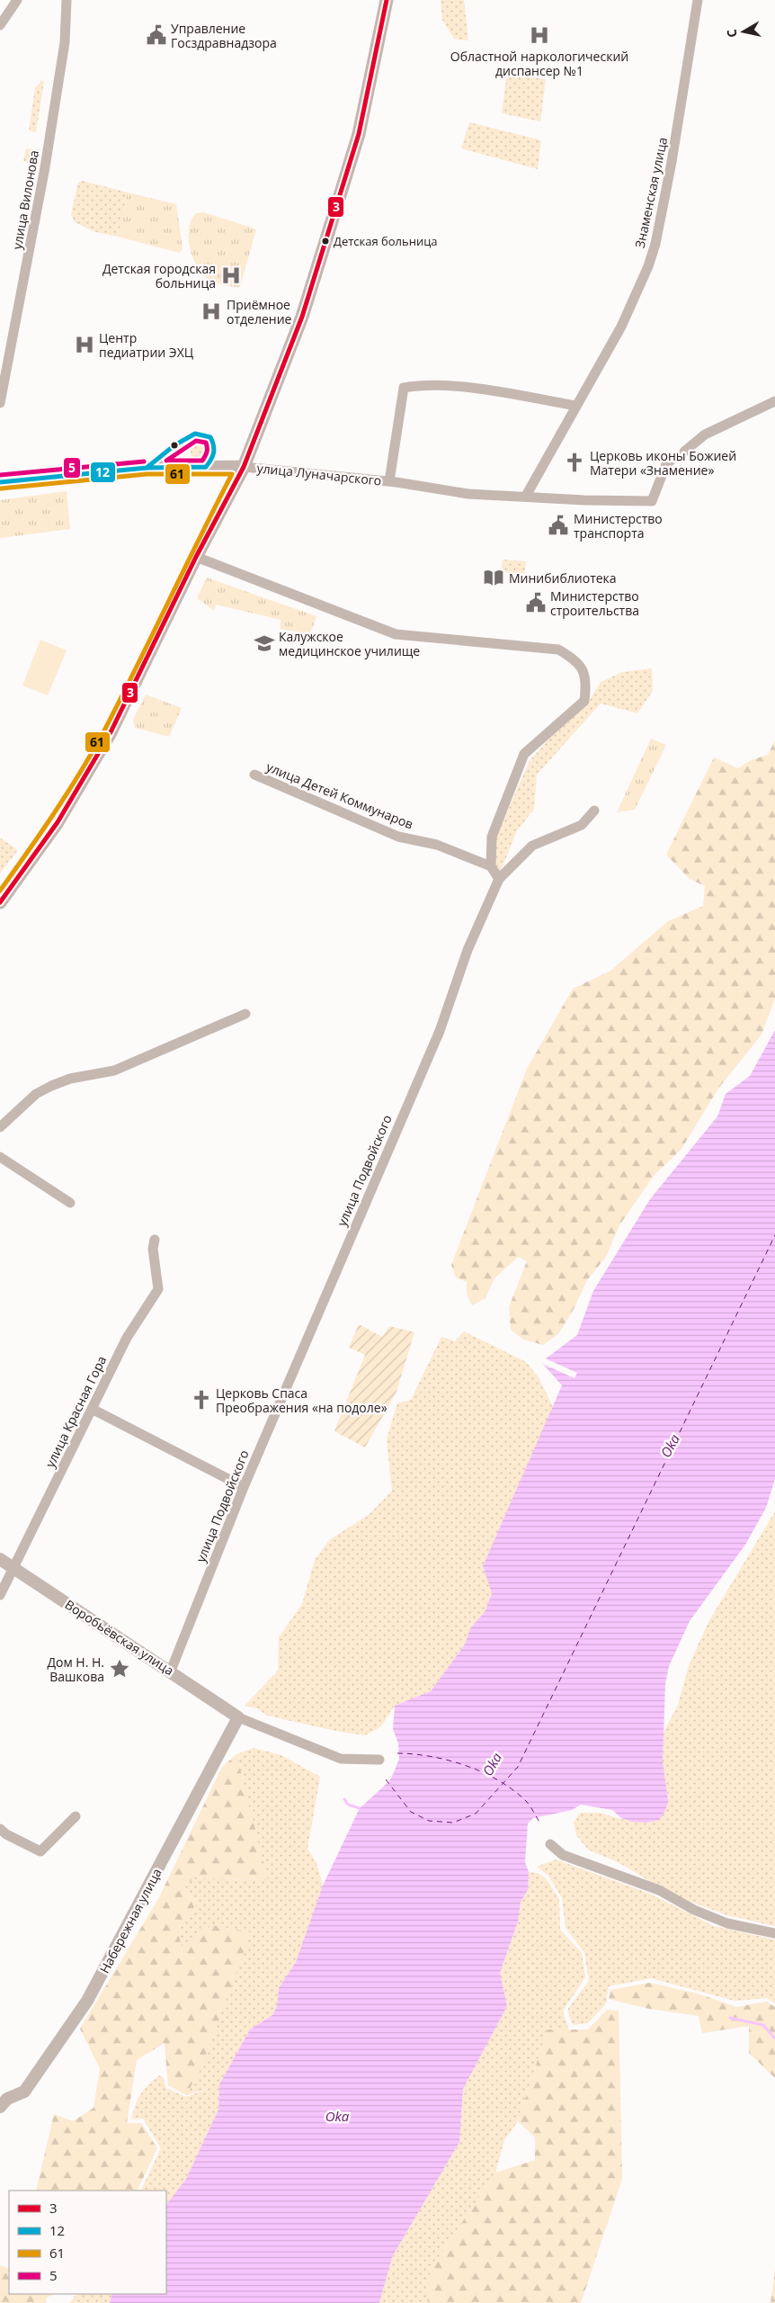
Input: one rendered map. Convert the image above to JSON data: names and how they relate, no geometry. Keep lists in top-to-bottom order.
{
  "streets": {
    "main road": ["улица Луначарского"],
    "street": [
      "Знаменская улица",
      "улица Вилонова",
      "улица Детей Коммунаров",
      "улица Подвойского",
      "улица Красная Гора",
      "Воробьёвская улица",
      "Набережная улица"
    ]
  },
  "crossings": [
    ["Знаменская улица", "улица Луначарского"],
    ["улица Подвойского", "Воробьёвская улица"],
    ["улица Красная Гора", "Воробьёвская улица"],
    ["Воробьёвская улица", "Набережная улица"]
  ],
  "water": ["Oka"],
  "places": {
    "public building": ["Управление Госздравнадзора", "Министерство транспорта", "Министерство строительства"],
    "hospital": [
      "Областной наркологический диспансер №1",
      "Детская городская больница",
      "Приёмное отделение",
      "Центр педиатрии ЭХЦ"
    ],
    "other": ["Детская больница"],
    "church": ["Церковь иконы Божией Матери «Знамение»", "Церковь Спаса Преображения «на подоле»"],
    "library": ["Минибиблиотека"],
    "school or university": ["Калужское медицинское училище"],
    "place": ["Дом Н. Н. Вашкова"]
  },
  "lines": [
    "transit line 3",
    "transit line 12",
    "transit line 5",
    "transit line 61"
  ],
  "legend": [
    "3",
    "12",
    "61",
    "5"
  ],
  "north": "left"
}
